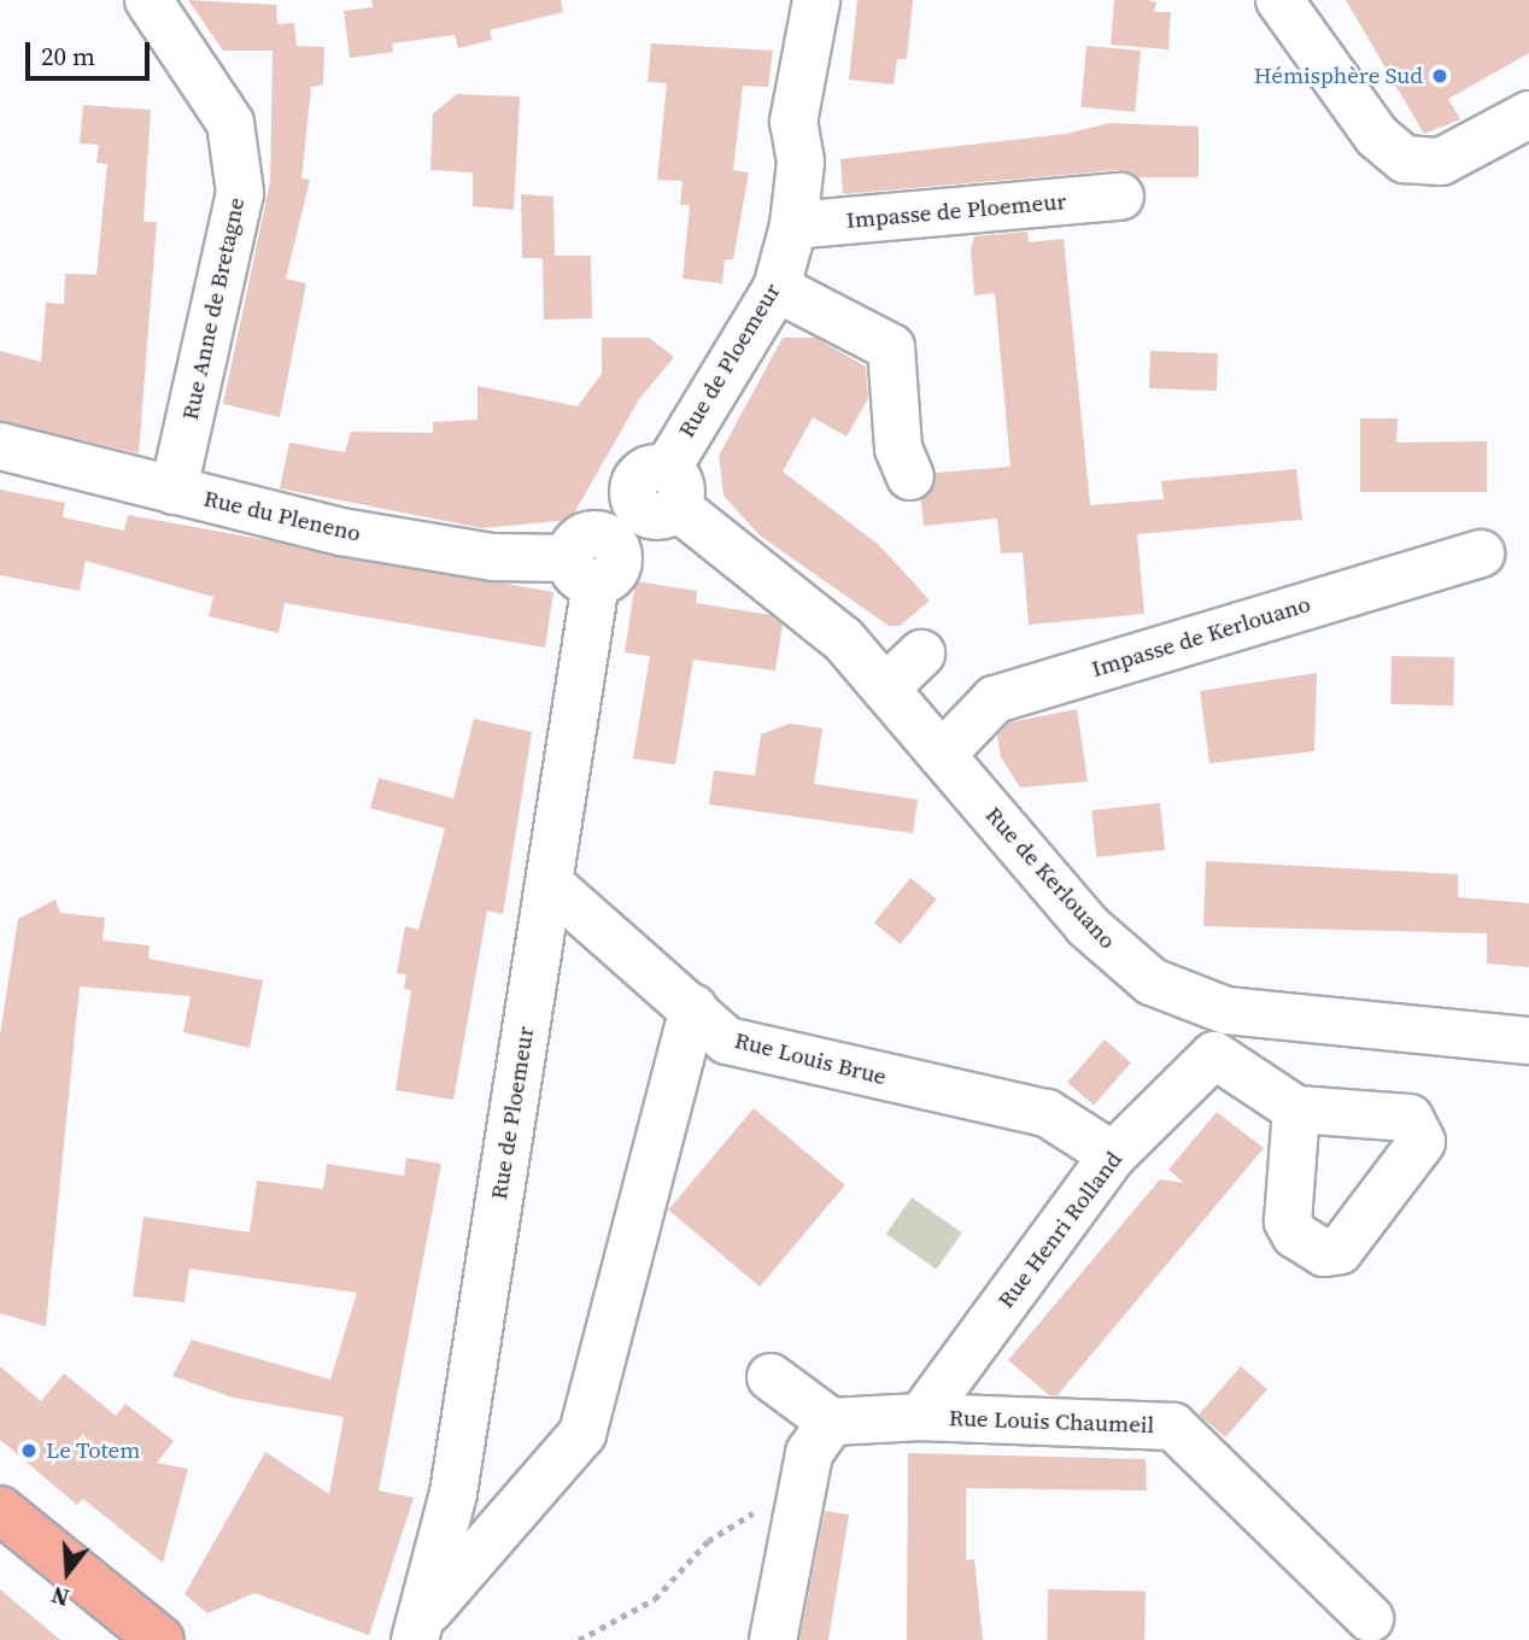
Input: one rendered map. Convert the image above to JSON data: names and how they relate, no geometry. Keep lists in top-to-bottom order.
{
  "streets": {
    "street": [
      "Impasse de Ploemeur",
      "Rue Anne de Bretagne",
      "Rue de Ploemeur",
      "Rue du Pleneno",
      "Impasse de Kerlouano",
      "Rue de Kerlouano",
      "Rue Louis Brue",
      "Rue Henri Rolland",
      "Rue Louis Chaumeil"
    ]
  },
  "crossings": [
    ["Impasse de Ploemeur", "Rue de Ploemeur"],
    ["Rue Anne de Bretagne", "Rue du Pleneno"],
    ["Rue de Ploemeur", "Rue du Pleneno"],
    ["Rue de Ploemeur", "Rue de Kerlouano"],
    ["Rue de Ploemeur", "Rue Louis Brue"],
    ["Impasse de Kerlouano", "Rue de Kerlouano"],
    ["Rue Louis Brue", "Rue Henri Rolland"],
    ["Rue Henri Rolland", "Rue Louis Chaumeil"]
  ],
  "places": ["Hémisphère Sud", "Le Totem"],
  "scale_bar": "20 m",
  "north": "bottom"
}
